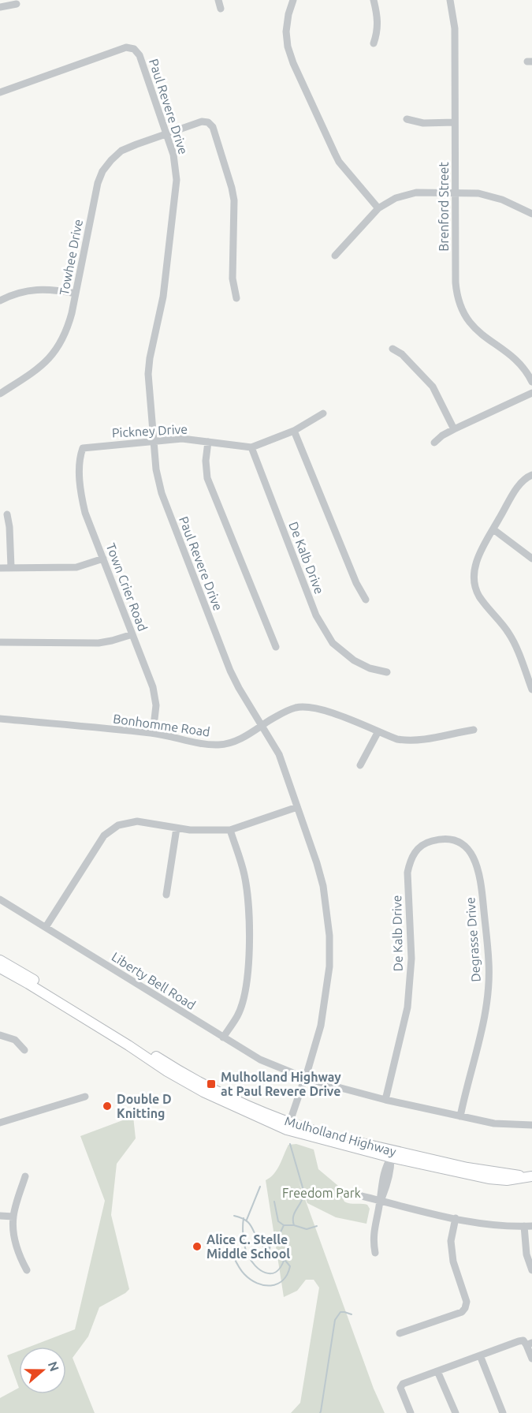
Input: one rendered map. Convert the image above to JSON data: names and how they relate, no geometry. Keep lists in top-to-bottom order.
{
  "streets": {
    "main road": ["Mulholland Highway"],
    "street": [
      "Paul Revere Drive",
      "Brenford Street",
      "Towhee Drive",
      "Pickney Drive",
      "De Kalb Drive",
      "Town Crier Road",
      "Bonhomme Road",
      "Degrasse Drive",
      "Liberty Bell Road"
    ]
  },
  "crossings": [
    ["Paul Revere Drive", "Towhee Drive"],
    ["Paul Revere Drive", "Pickney Drive"],
    ["Paul Revere Drive", "Bonhomme Road"],
    ["Paul Revere Drive", "Liberty Bell Road"],
    ["Pickney Drive", "De Kalb Drive"],
    ["Pickney Drive", "Town Crier Road"],
    ["De Kalb Drive", "Degrasse Drive"],
    ["Town Crier Road", "Bonhomme Road"]
  ],
  "parks": ["Freedom Park"],
  "places": {
    "transit": ["Mulholland Highway at Paul Revere Drive"],
    "other": ["Double D Knitting", "Alice C. Stelle Middle School"]
  },
  "north": "right"
}
